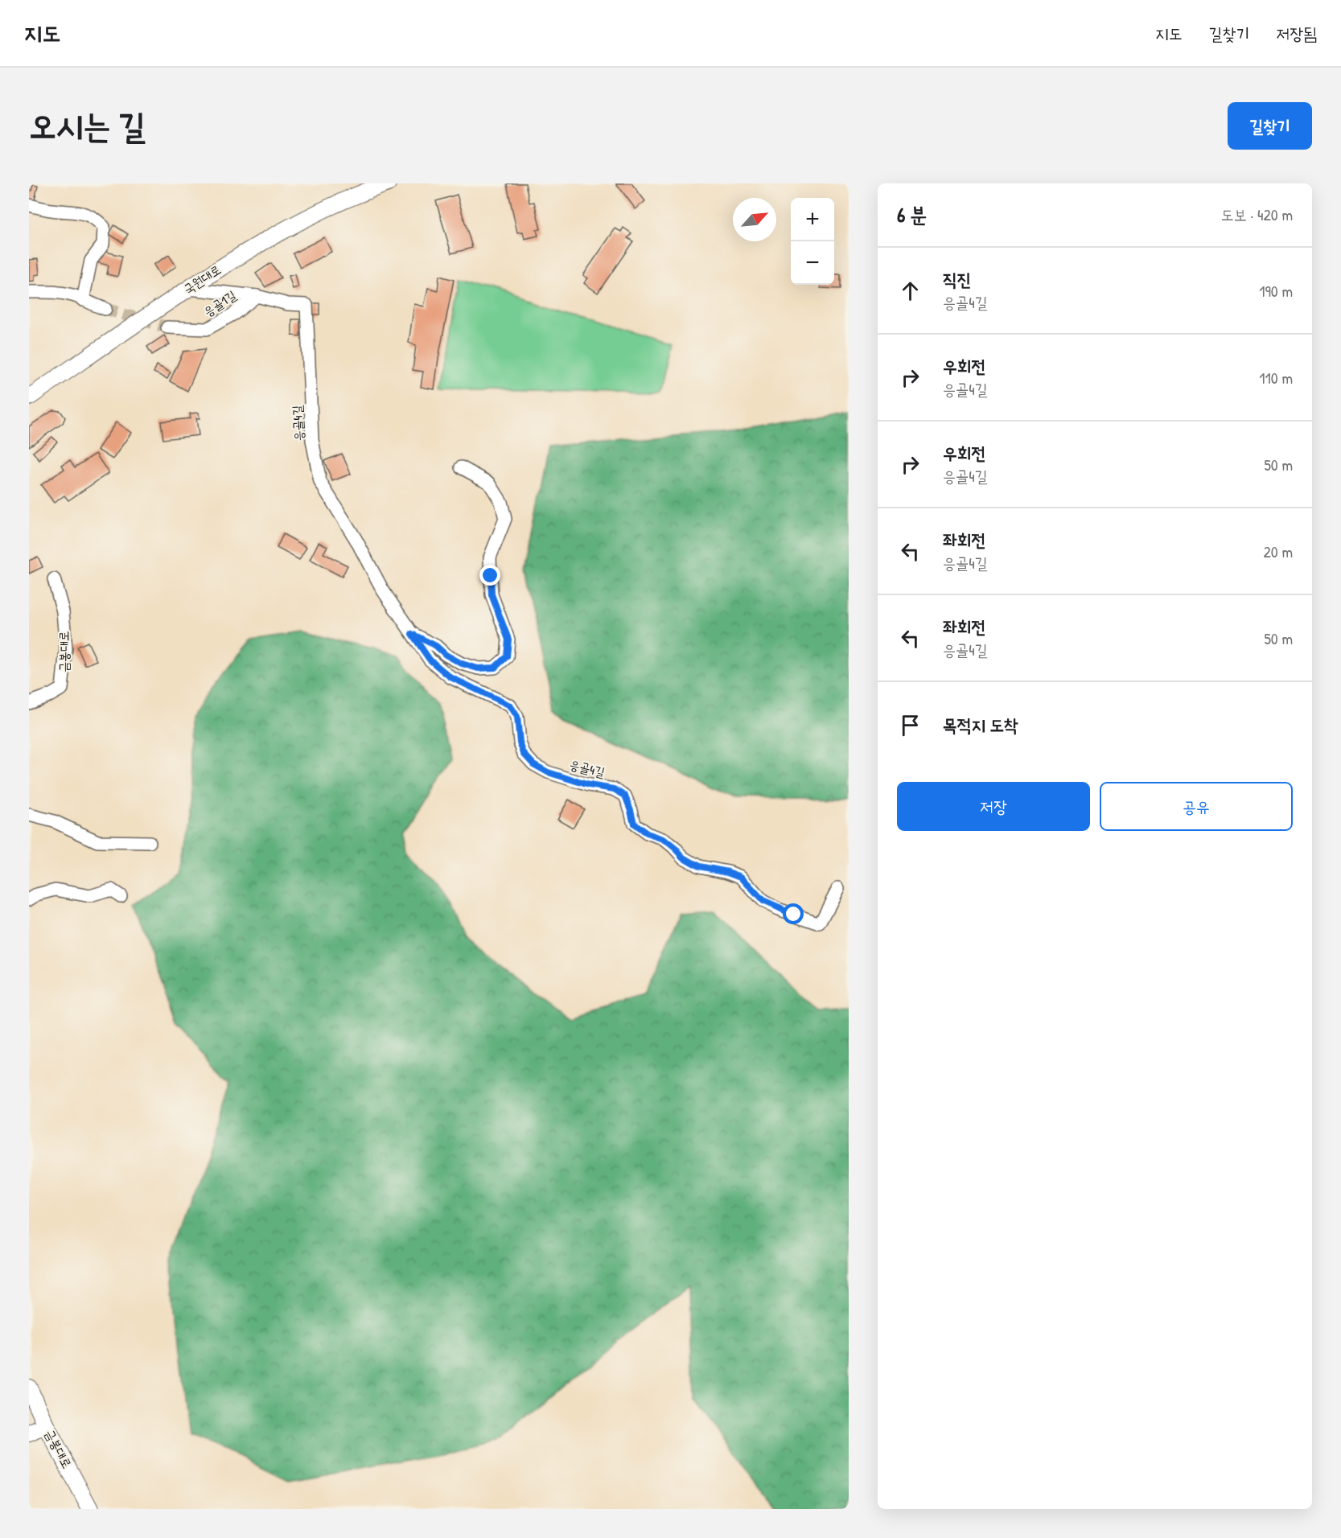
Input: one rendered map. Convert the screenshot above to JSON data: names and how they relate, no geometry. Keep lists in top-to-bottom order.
{
  "streets": {
    "street": [
      "국원대로",
      "응골1길",
      "응골4길",
      "금봉대로"
    ]
  },
  "crossings": [
    ["국원대로", "응골4길"],
    ["응골1길", "응골4길"]
  ],
  "north": "top right",
  "page": {
    "header": "지도",
    "nav": ["지도", "길찾기", "저장됨"],
    "title": "오시는 길",
    "buttons": [
      "길찾기",
      ["저장", "공유"]
    ],
    "heading": ["6 분", "도보 · 420 m"],
    "map_buttons": ["+", "−"],
    "list": [
      ["직진", "응골4길", "190 m"],
      ["우회전", "응골4길", "110 m"],
      ["우회전", "응골4길", "50 m"],
      ["좌회전", "응골4길", "20 m"],
      ["좌회전", "응골4길", "50 m"],
      "목적지 도착"
    ]
  }
}
